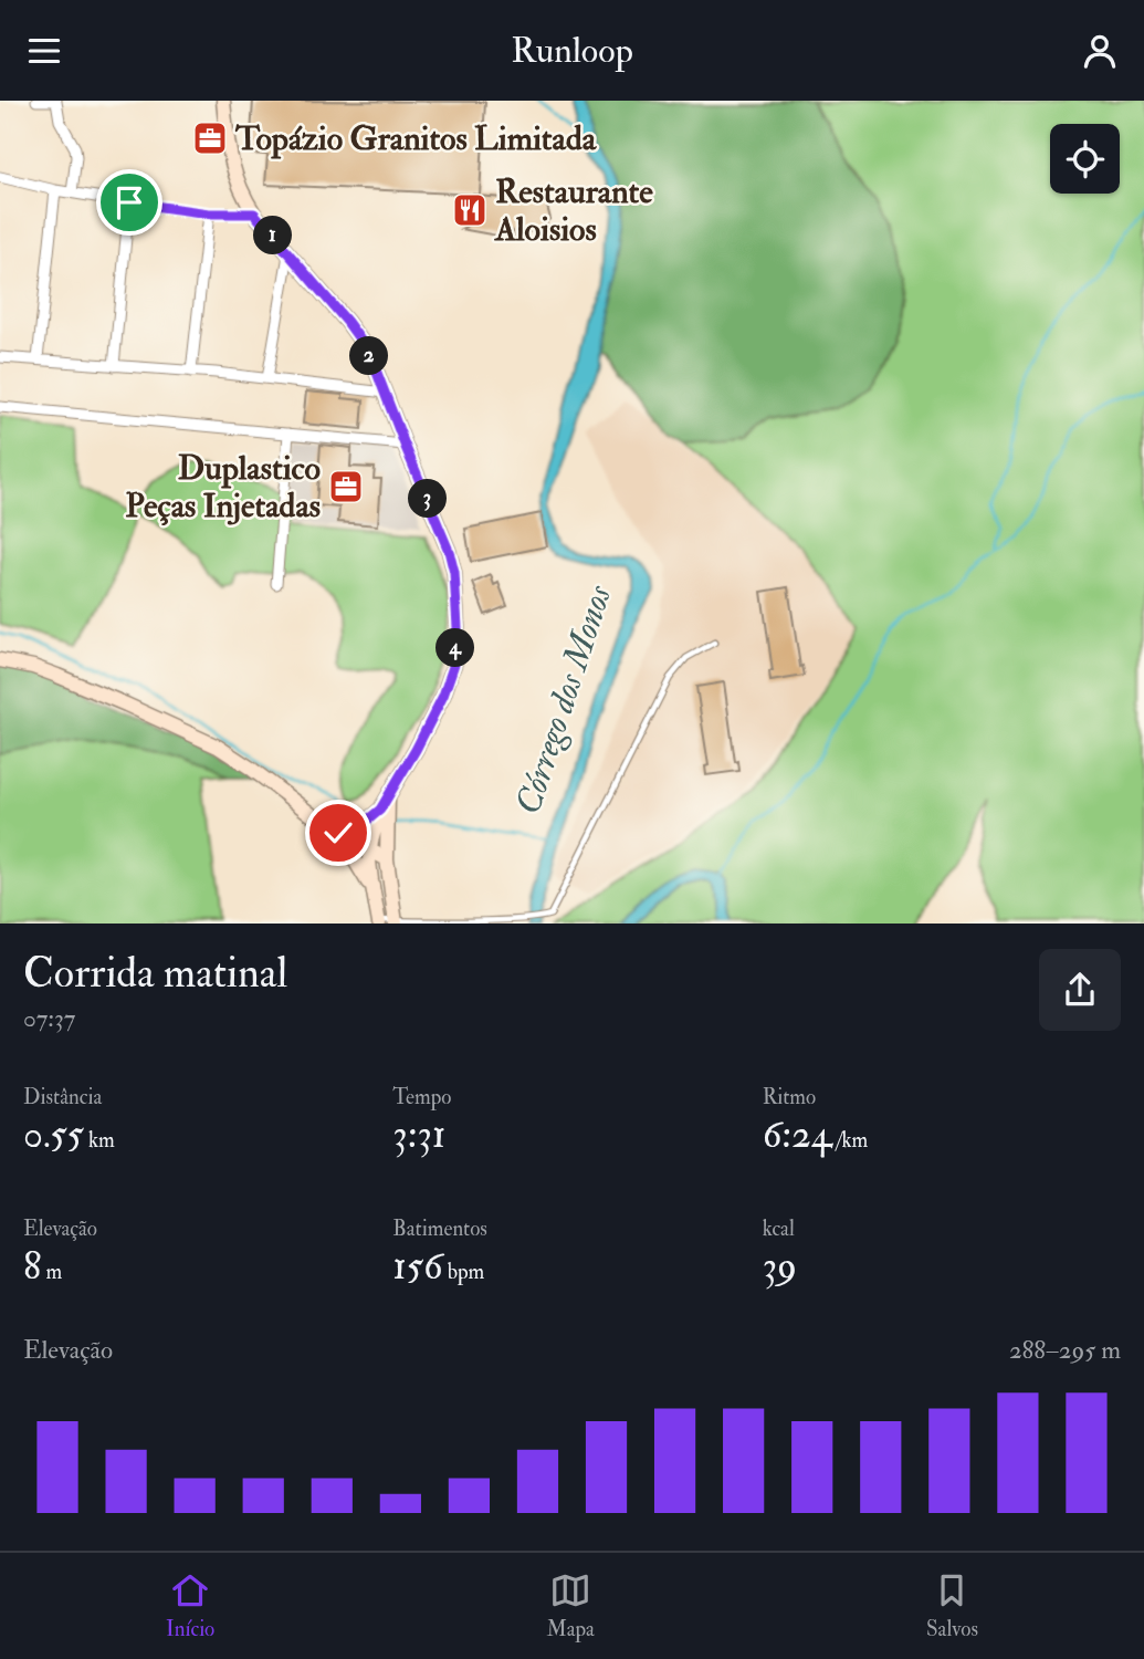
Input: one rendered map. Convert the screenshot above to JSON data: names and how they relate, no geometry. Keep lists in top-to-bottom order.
{
  "water": ["Córrego dos Monos"],
  "places": {
    "office": ["Topázio Granitos Limitada", "Duplastico Peças Injetadas"],
    "restaurant": ["Restaurante Aloisios"]
  },
  "page": {
    "header": "Runloop",
    "pins": [
      "1",
      "2",
      "3",
      "4"
    ],
    "heading": ["Corrida matinal", "07:37"],
    "stats": [
      ["Distância", "0.55 km"],
      ["Tempo", "3:31"],
      ["Ritmo", "6:24 /km"],
      ["Elevação", "8 m"],
      ["Batimentos", "156 bpm"],
      ["kcal", "39"]
    ],
    "chart": ["Elevação", "288–295 m"],
    "tabs": ["Início", "Mapa", "Salvos"]
  }
}
